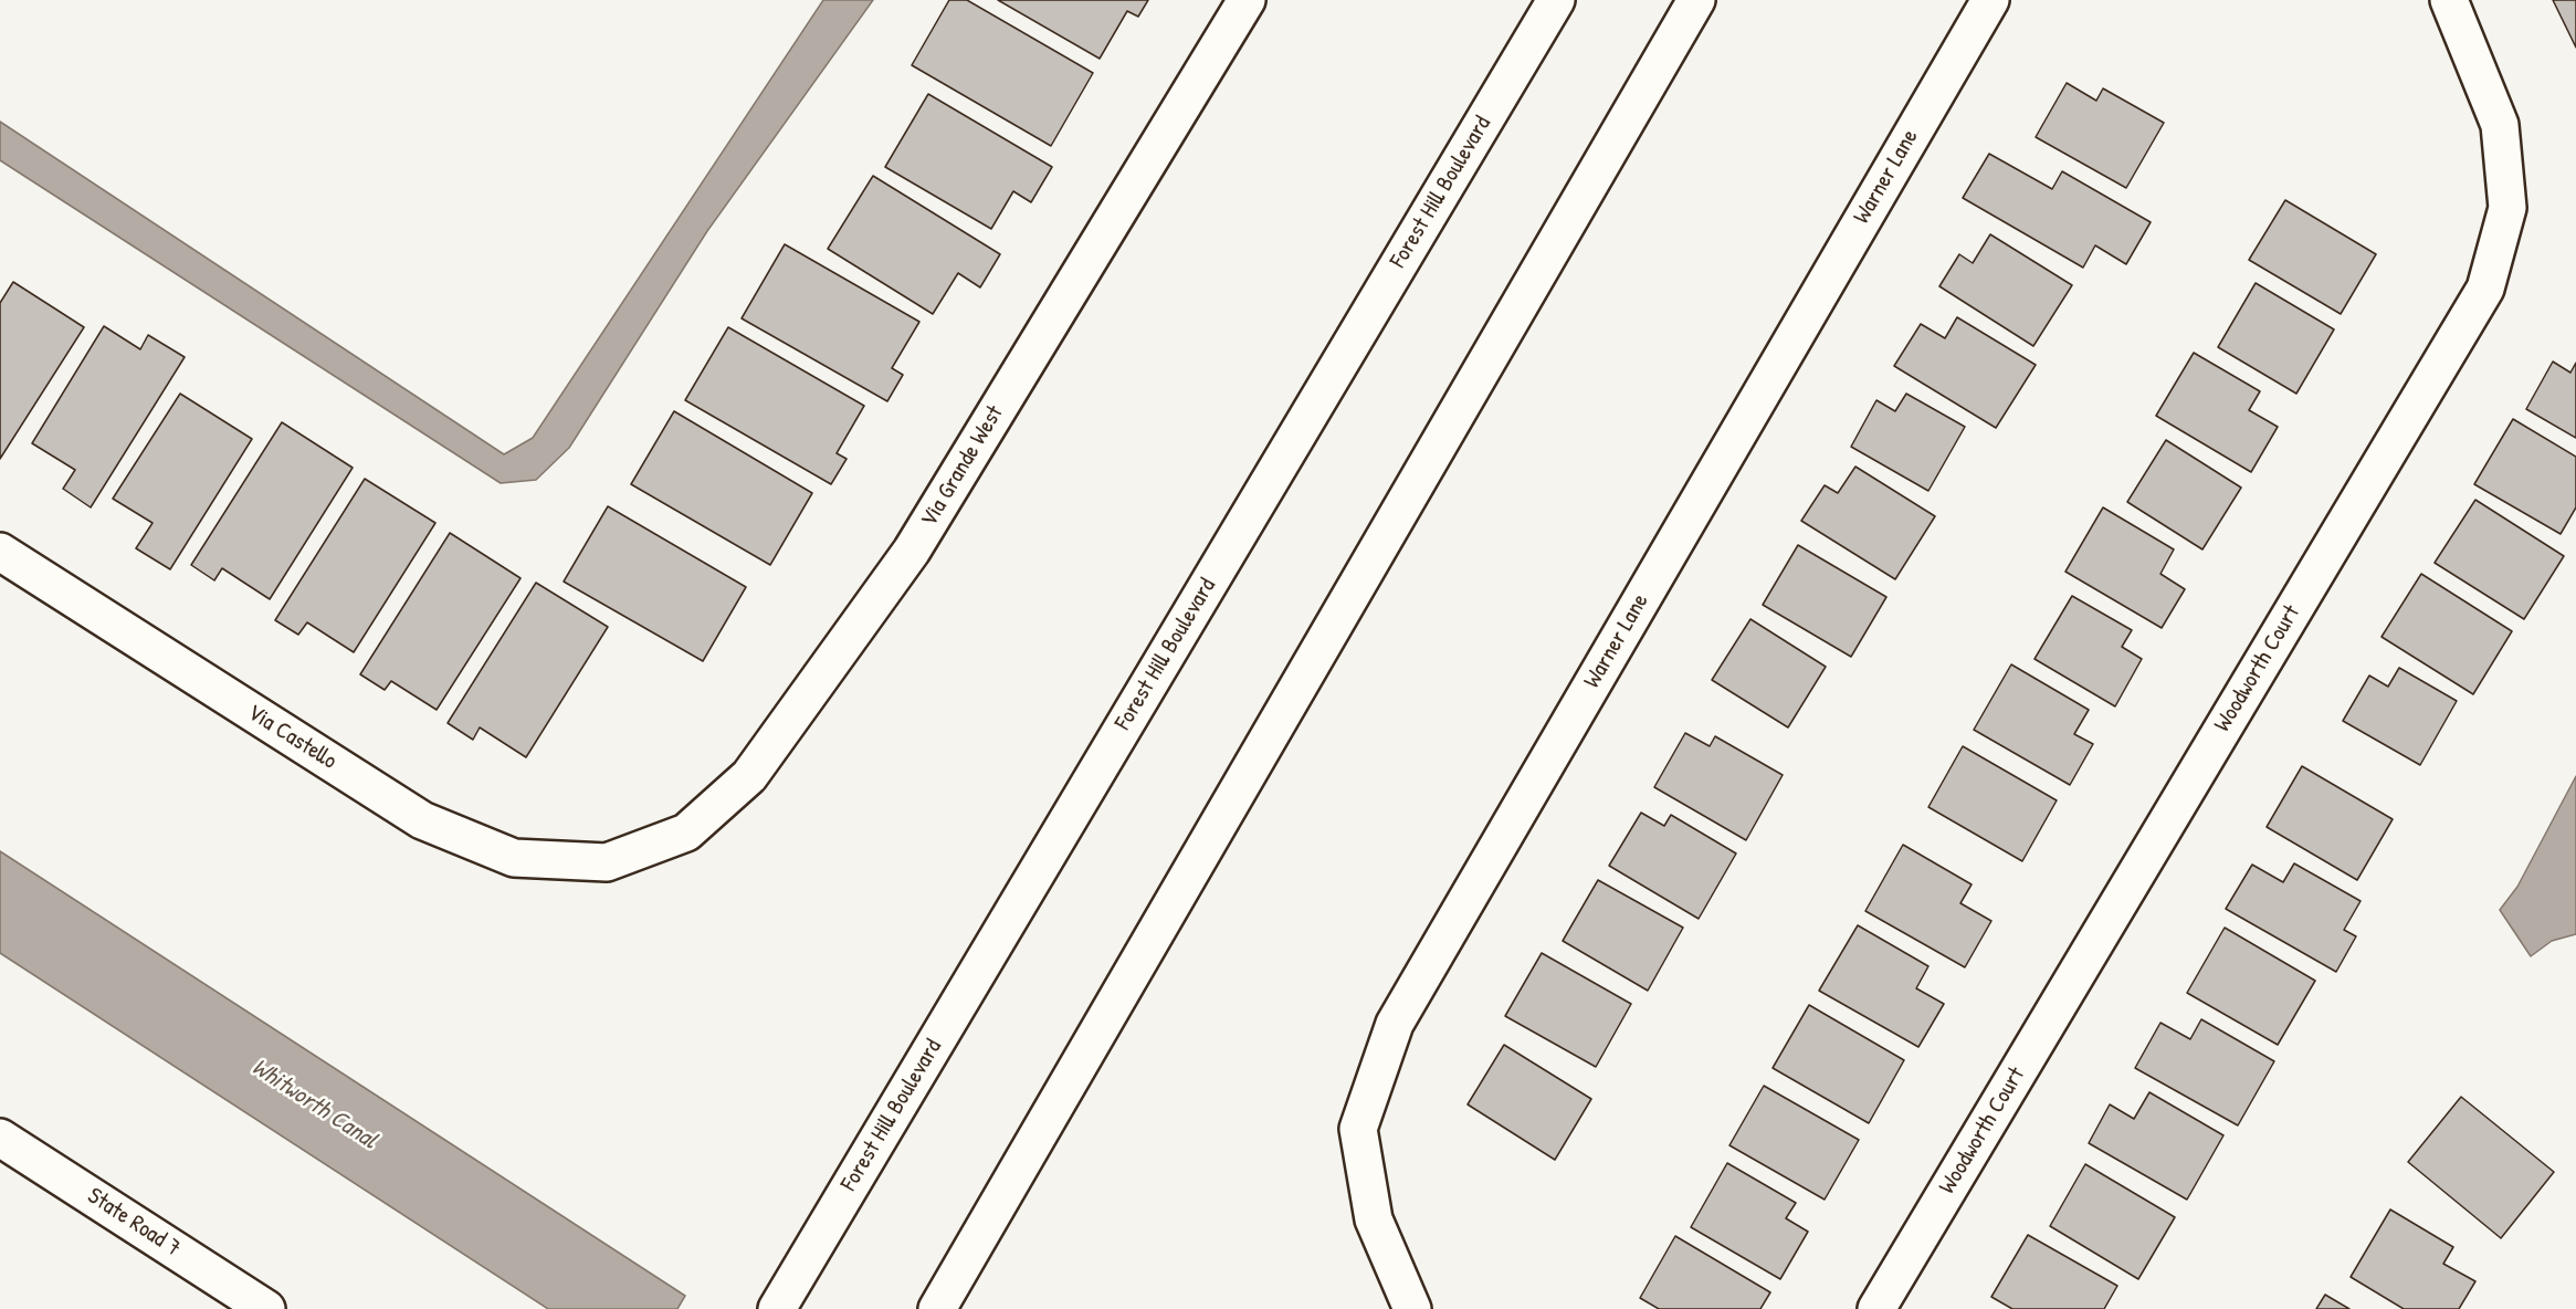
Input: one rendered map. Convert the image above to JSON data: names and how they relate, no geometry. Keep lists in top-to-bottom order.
{
  "streets": {
    "street": [
      "Warner Lane",
      "Forest Hill Boulevard",
      "Via Grande West",
      "Woodworth Court",
      "Via Castello",
      "State Road 7"
    ]
  },
  "crossings": [
    ["Via Grande West", "Via Castello"]
  ],
  "water": ["Whitworth Canal"]
}
